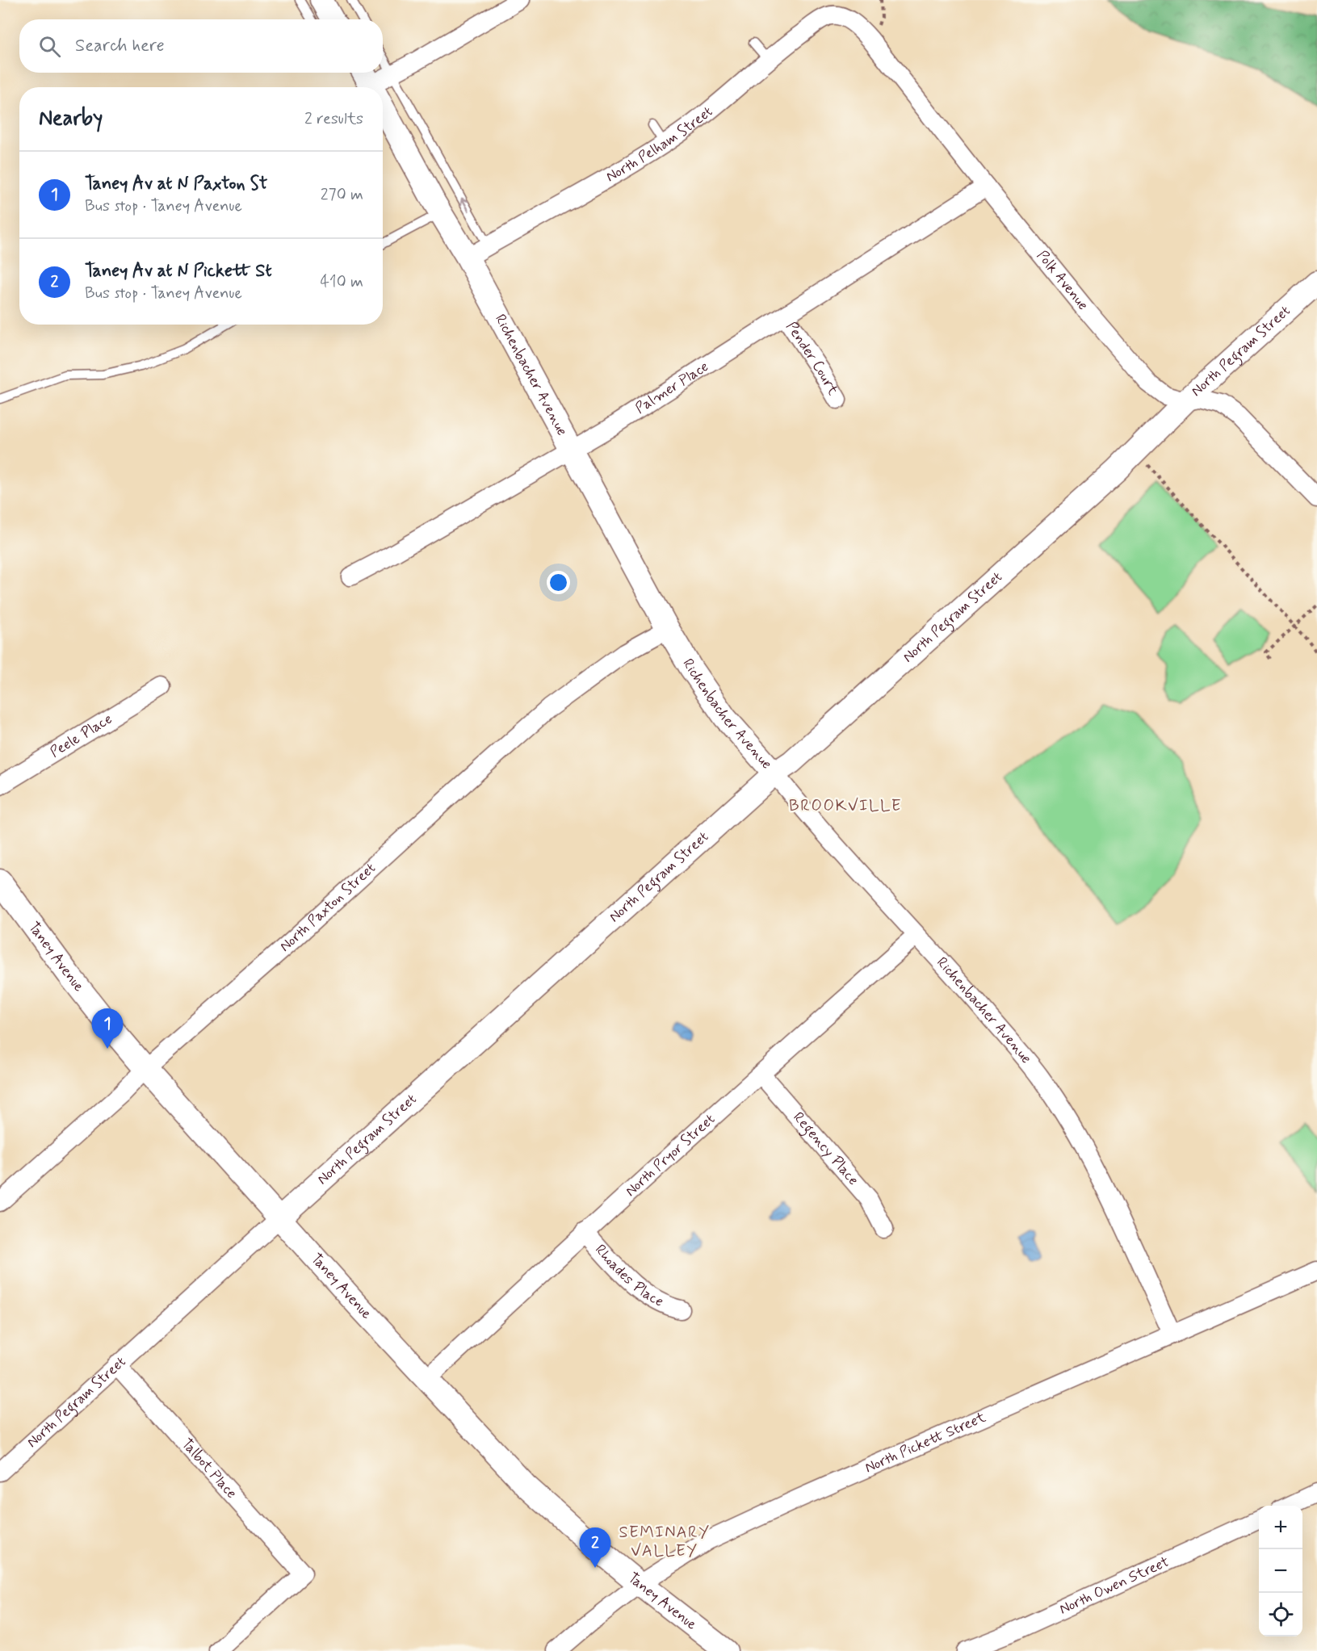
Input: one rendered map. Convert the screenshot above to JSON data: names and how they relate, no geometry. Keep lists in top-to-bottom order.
{
  "streets": {
    "street": [
      "North Pelham Street",
      "Polk Avenue",
      "North Pegram Street",
      "Pender Court",
      "Richenbacher Avenue",
      "Palmer Place",
      "Peele Place",
      "North Paxton Street",
      "Taney Avenue",
      "Regency Place",
      "North Pryor Street",
      "Rhoades Place",
      "North Pickett Street",
      "Talbot Place",
      "North Owen Street"
    ]
  },
  "crossings": [
    ["North Pelham Street", "Polk Avenue"],
    ["North Pelham Street", "Richenbacher Avenue"],
    ["Polk Avenue", "North Pegram Street"],
    ["Polk Avenue", "Palmer Place"],
    ["North Pegram Street", "Richenbacher Avenue"],
    ["North Pegram Street", "Taney Avenue"],
    ["North Pegram Street", "Talbot Place"],
    ["Pender Court", "Palmer Place"],
    ["Richenbacher Avenue", "Palmer Place"],
    ["Richenbacher Avenue", "North Paxton Street"],
    ["Richenbacher Avenue", "North Pryor Street"],
    ["Richenbacher Avenue", "North Pickett Street"],
    ["North Paxton Street", "Taney Avenue"],
    ["Taney Avenue", "North Pryor Street"],
    ["Taney Avenue", "North Pickett Street"],
    ["Regency Place", "North Pryor Street"],
    ["North Pryor Street", "Rhoades Place"]
  ],
  "districts": ["BROOKVILLE", "SEMINARY VALLEY"],
  "page": {
    "search": "Search here",
    "heading": ["Nearby", "2 results"],
    "list": [
      {
        "mark": "1",
        "name": "Taney Av at N Paxton St",
        "note": "Bus stop · Taney Avenue",
        "value": "270 m"
      },
      {
        "mark": "2",
        "name": "Taney Av at N Pickett St",
        "note": "Bus stop · Taney Avenue",
        "value": "410 m"
      }
    ],
    "pins": ["1", "2"],
    "map_buttons": ["+", "−"]
  }
}
